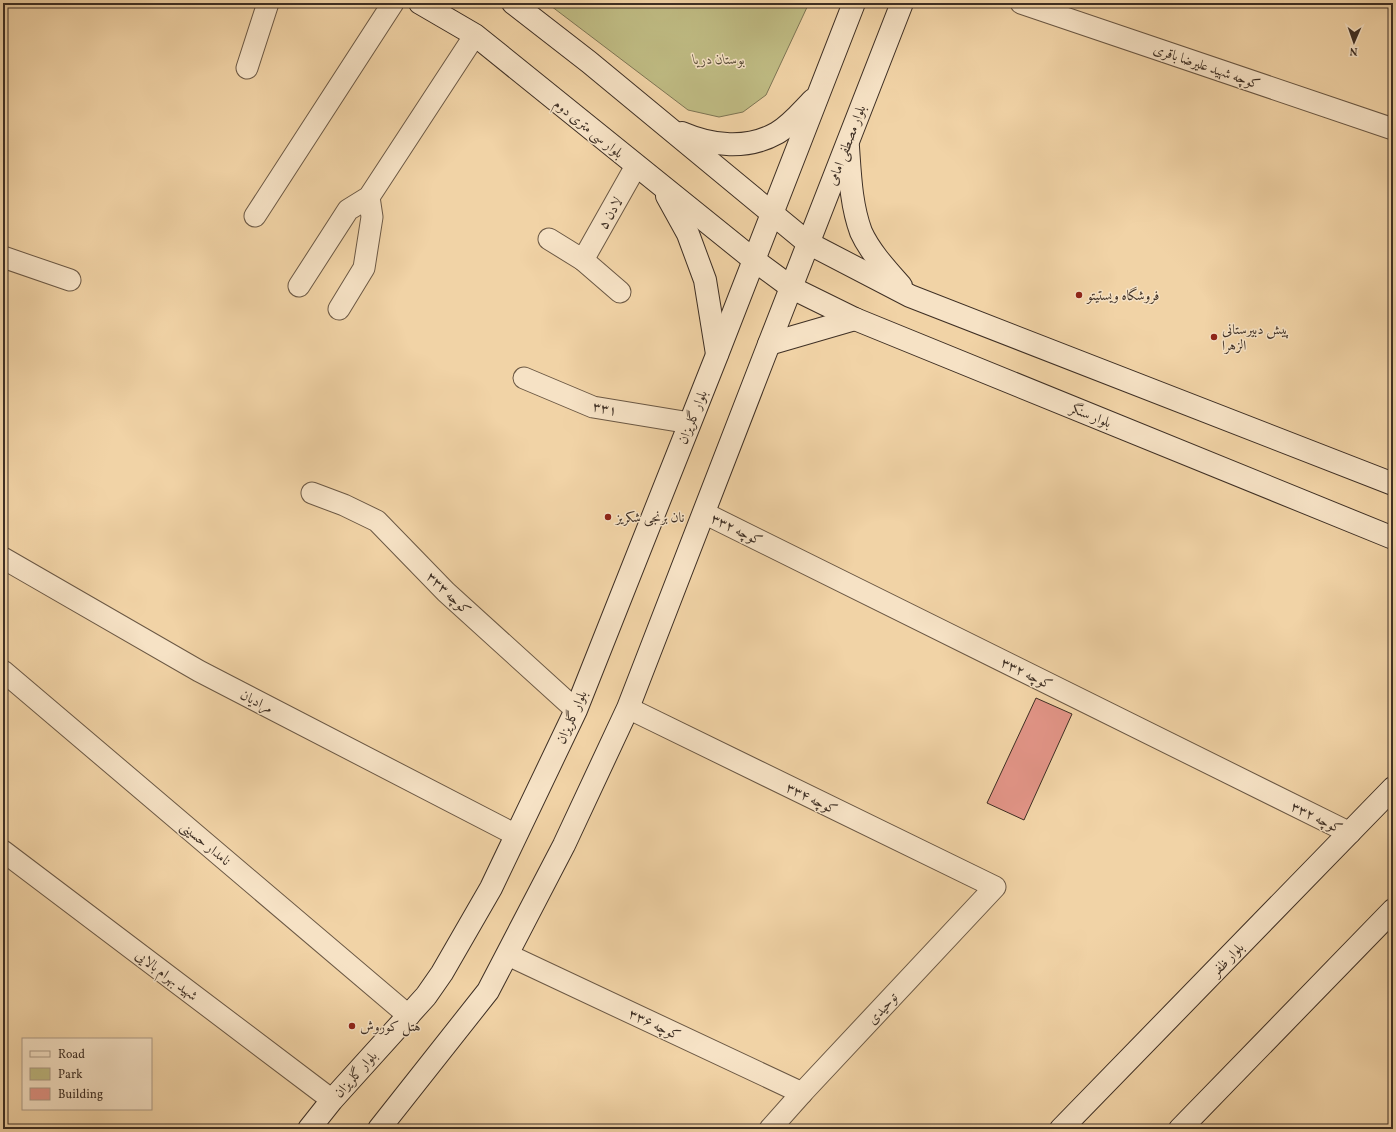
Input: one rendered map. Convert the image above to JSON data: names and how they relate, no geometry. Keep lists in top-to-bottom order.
{
  "streets": {
    "main road": [
      "بلوار سی متری دوم",
      "بلوار مصطفی امامی",
      "بلوار سنگر",
      "بلوار گلریزان",
      "بلوار ظفر"
    ],
    "street": [
      "کوچه شهید علیرضا باقری",
      "لادن ۵",
      "۳۳۱",
      "کوچه ۳۳۲",
      "کوچه ۳۳۳",
      "مرادیان",
      "کوچه ۳۳۴",
      "نامدار حسینی",
      "شهید بهرام بالایی",
      "توحیدی",
      "کوچه ۳۳۶"
    ]
  },
  "crossings": [
    ["بلوار سی متری دوم", "بلوار مصطفی امامی"],
    ["بلوار سی متری دوم", "لادن ۵"],
    ["بلوار سی متری دوم", "بلوار سنگر"],
    ["بلوار سی متری دوم", "بلوار گلریزان"],
    ["بلوار مصطفی امامی", "بلوار سنگر"],
    ["۳۳۱", "بلوار گلریزان"],
    ["بلوار گلریزان", "کوچه ۳۳۳"],
    ["بلوار گلریزان", "مرادیان"],
    ["بلوار گلریزان", "نامدار حسینی"],
    ["بلوار گلریزان", "شهید بهرام بالایی"],
    ["کوچه ۳۳۲", "بلوار ظفر"],
    ["کوچه ۳۳۴", "توحیدی"],
    ["توحیدی", "کوچه ۳۳۶"]
  ],
  "parks": ["بوستان دریا"],
  "places": [
    "فروشگاه ویستیتو",
    "پیش دبیرستانی الزهرا",
    "نان برنجی شکریز",
    "هتل کوروش"
  ],
  "legend": ["Road", "Park", "Building"],
  "north": "bottom"
}
